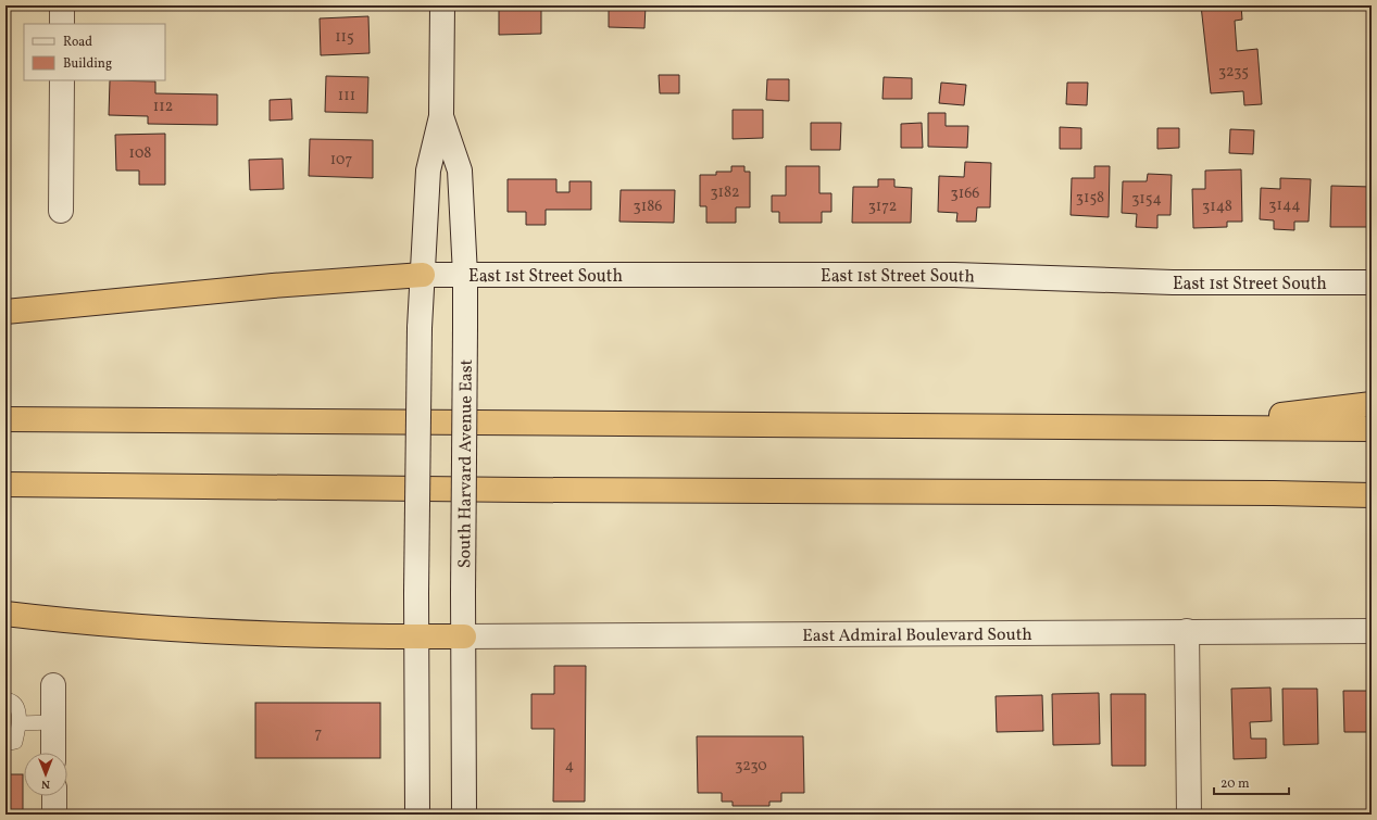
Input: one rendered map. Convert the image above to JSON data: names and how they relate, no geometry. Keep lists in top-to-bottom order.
{
  "streets": {
    "main road": ["East 1st Street South", "South Harvard Avenue East", "East Admiral Boulevard South"]
  },
  "crossings": [
    ["East 1st Street South", "South Harvard Avenue East"],
    ["South Harvard Avenue East", "East Admiral Boulevard South"]
  ],
  "house_numbers": [
    "115",
    "3235",
    "111",
    "112",
    "108",
    "107",
    "3182",
    "3166",
    "3158",
    "3154",
    "3144",
    "3186",
    "3172",
    "3148",
    "7",
    "4",
    "3230"
  ],
  "legend": ["Road", "Building"],
  "scale_bar": "20 m",
  "north": "bottom"
}
